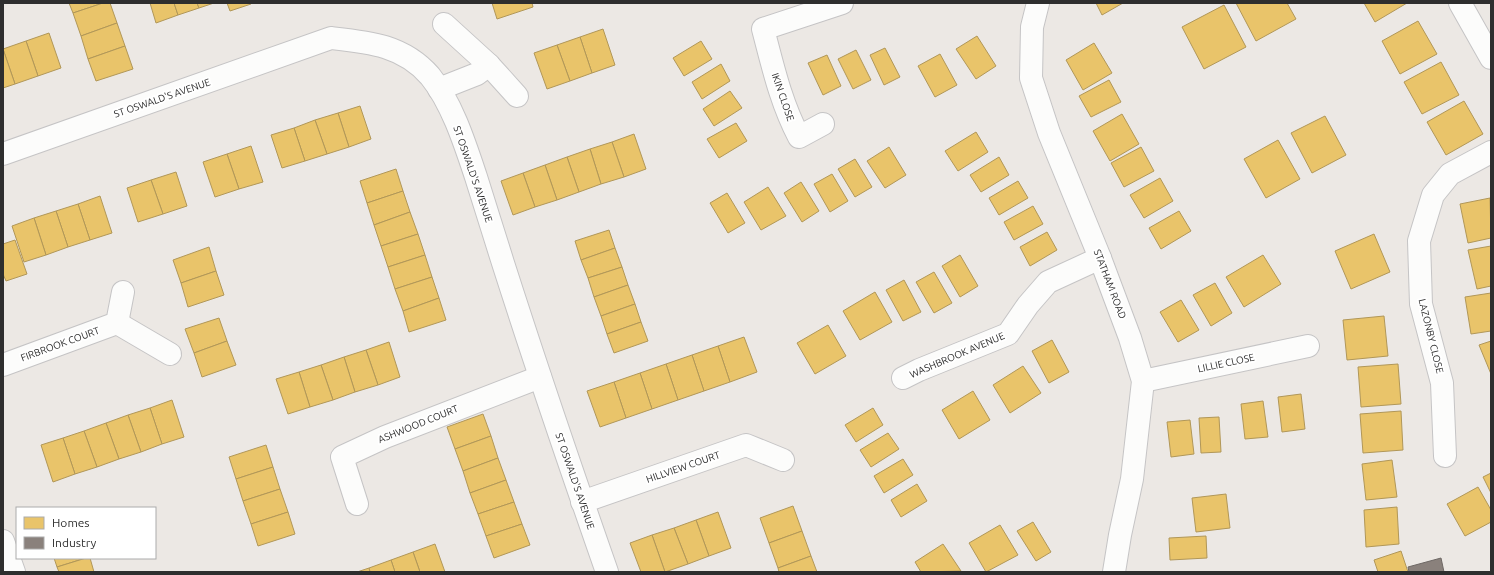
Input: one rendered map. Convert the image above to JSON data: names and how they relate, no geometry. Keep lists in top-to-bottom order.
{
  "streets": {
    "street": [
      "IKIN CLOSE",
      "ST OSWALD'S AVENUE",
      "STATHAM ROAD",
      "LAZONBY CLOSE",
      "FIRBROOK COURT",
      "WASHBROOK AVENUE",
      "LILLIE CLOSE",
      "ASHWOOD COURT",
      "HILLVIEW COURT"
    ]
  },
  "crossings": [
    ["ST OSWALD'S AVENUE", "ASHWOOD COURT"],
    ["ST OSWALD'S AVENUE", "HILLVIEW COURT"],
    ["STATHAM ROAD", "WASHBROOK AVENUE"],
    ["STATHAM ROAD", "LILLIE CLOSE"]
  ],
  "legend": ["Homes", "Industry"]
}
